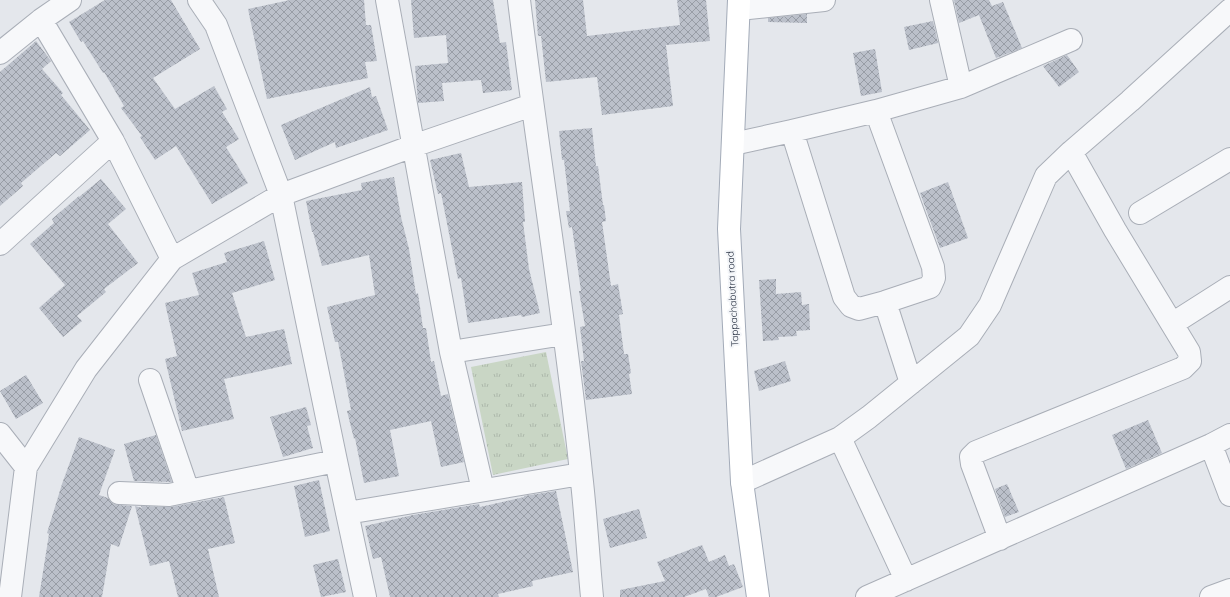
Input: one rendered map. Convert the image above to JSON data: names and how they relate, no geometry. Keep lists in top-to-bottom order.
{
  "streets": {
    "main road": ["Tappachabutra road"]
  }
}
